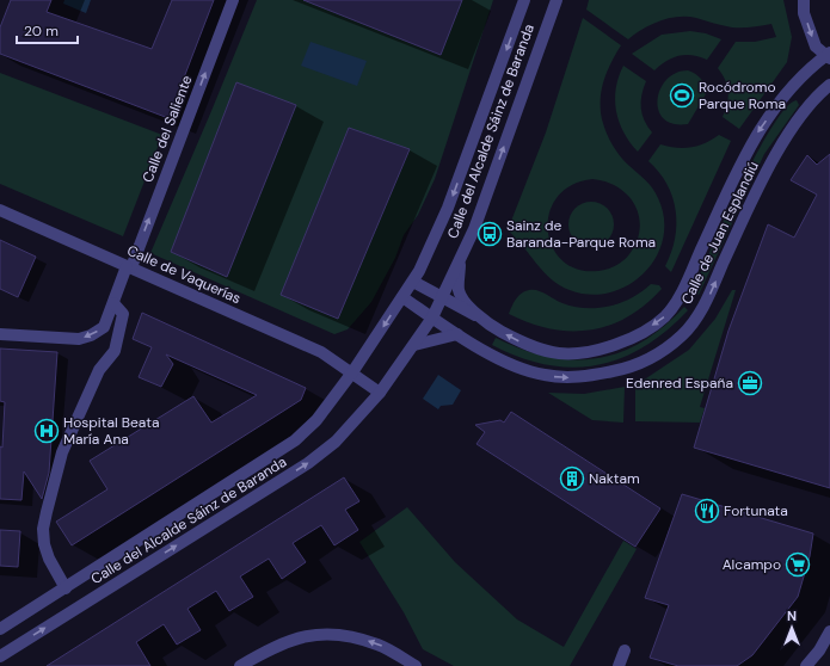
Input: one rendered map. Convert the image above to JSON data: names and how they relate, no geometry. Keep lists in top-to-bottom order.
{
  "streets": {
    "street": [
      "Calle del Saliente",
      "Calle del Alcalde Sáinz de Baranda",
      "Calle de Juan Esplandiú",
      "Calle de Vaquerías"
    ]
  },
  "crossings": [
    ["Calle del Saliente", "Calle de Vaquerías"],
    ["Calle del Alcalde Sáinz de Baranda", "Calle de Juan Esplandiú"],
    ["Calle del Alcalde Sáinz de Baranda", "Calle de Vaquerías"]
  ],
  "places": {
    "sports": ["Rocódromo Parque Roma"],
    "bus stop": ["Sainz de Baranda-Parque Roma"],
    "office": ["Edenred España"],
    "hospital": ["Hospital Beata María Ana"],
    "building": ["Naktam"],
    "restaurant": ["Fortunata"],
    "supermarket": ["Alcampo"]
  },
  "scale_bar": "20 m",
  "north": "top"
}
